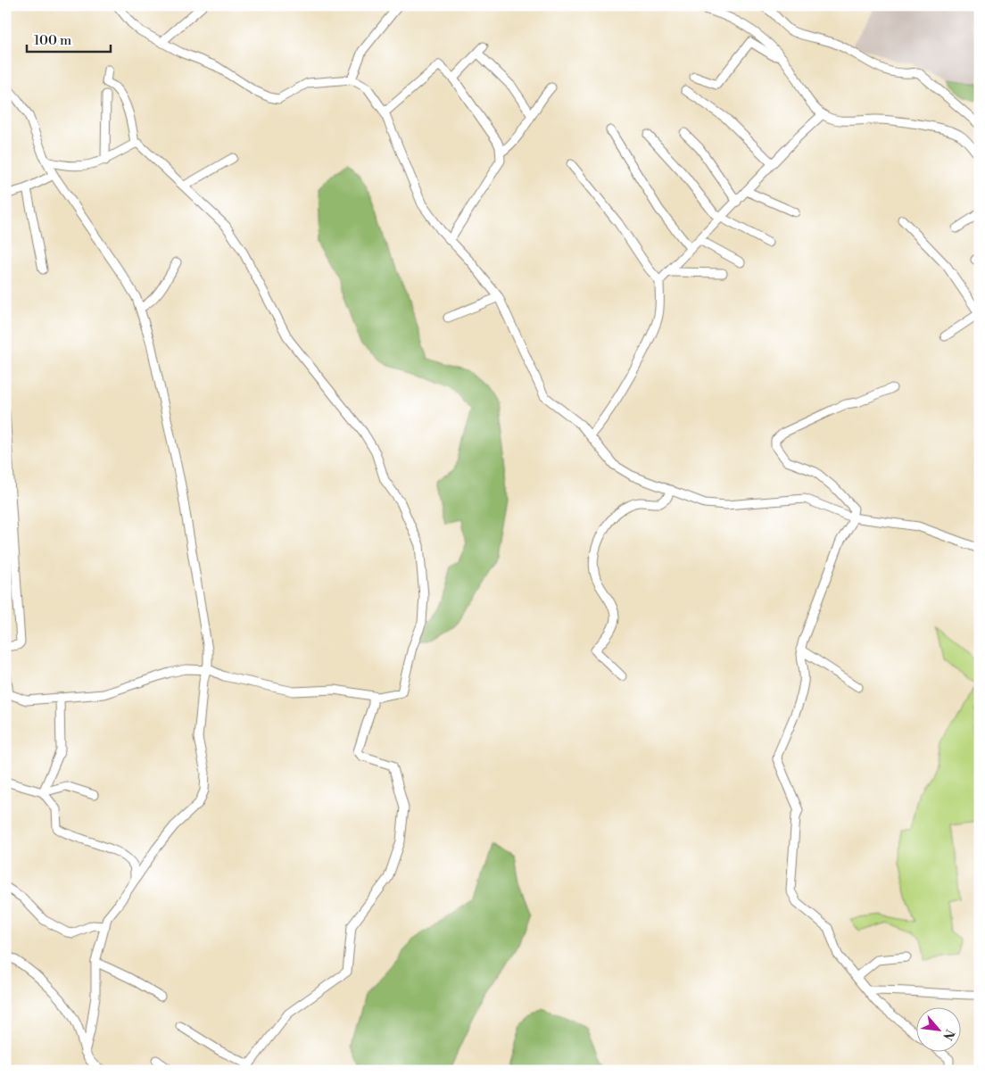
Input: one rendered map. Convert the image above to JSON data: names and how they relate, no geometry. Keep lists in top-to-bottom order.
{
  "scale_bar": "100 m",
  "north": "bottom right"
}
